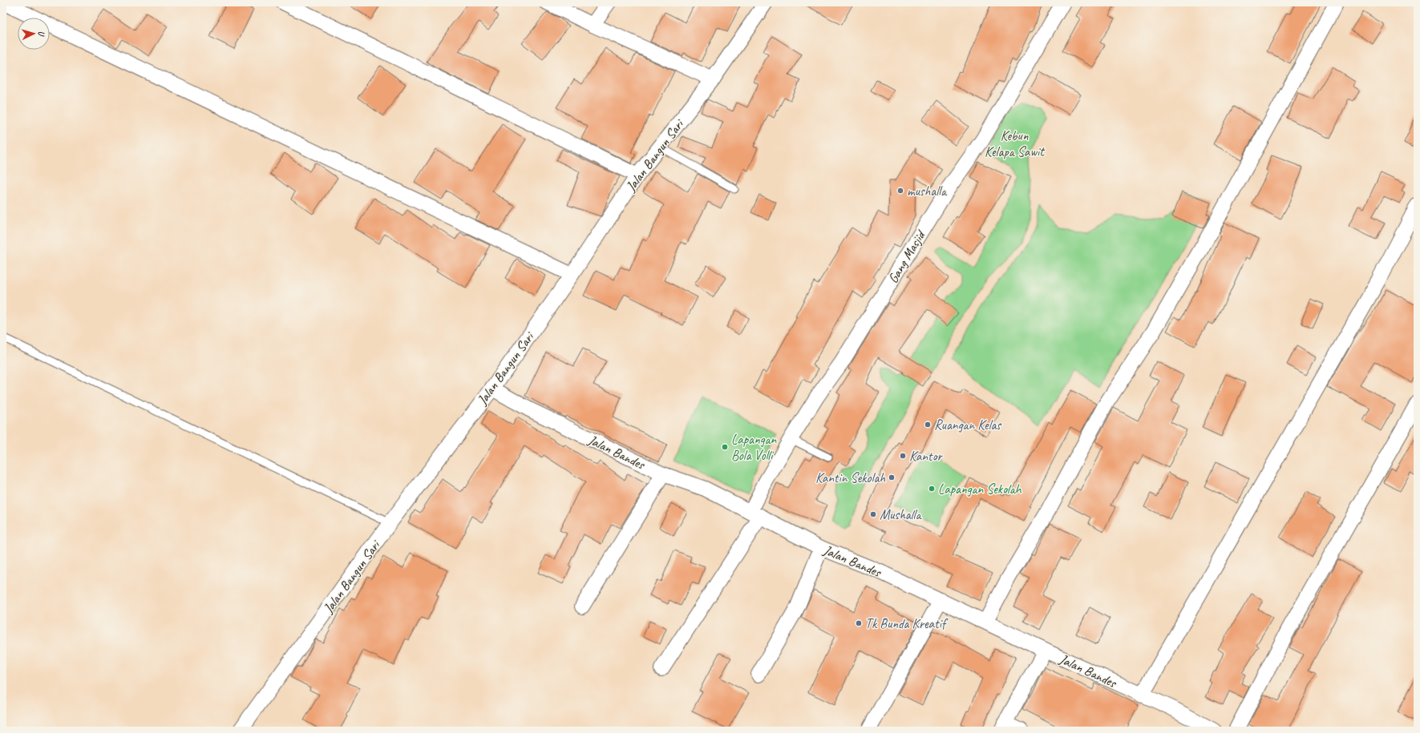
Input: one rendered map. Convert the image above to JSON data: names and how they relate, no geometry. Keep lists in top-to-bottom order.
{
  "streets": {
    "street": ["Jalan Bangun Sari", "Gang Masjid", "Jalan Bandes"]
  },
  "crossings": [
    ["Jalan Bangun Sari", "Jalan Bandes"],
    ["Gang Masjid", "Jalan Bandes"]
  ],
  "parks": ["Kebun Kelapa Sawit"],
  "places": [
    "mushalla",
    "Ruangan Kelas",
    "Lapangan Bola Volli",
    "Kantor",
    "Kantin Sekolah",
    "Lapangan Sekolah",
    "Mushalla",
    "Tk Bunda Kreatif"
  ],
  "north": "right"
}
